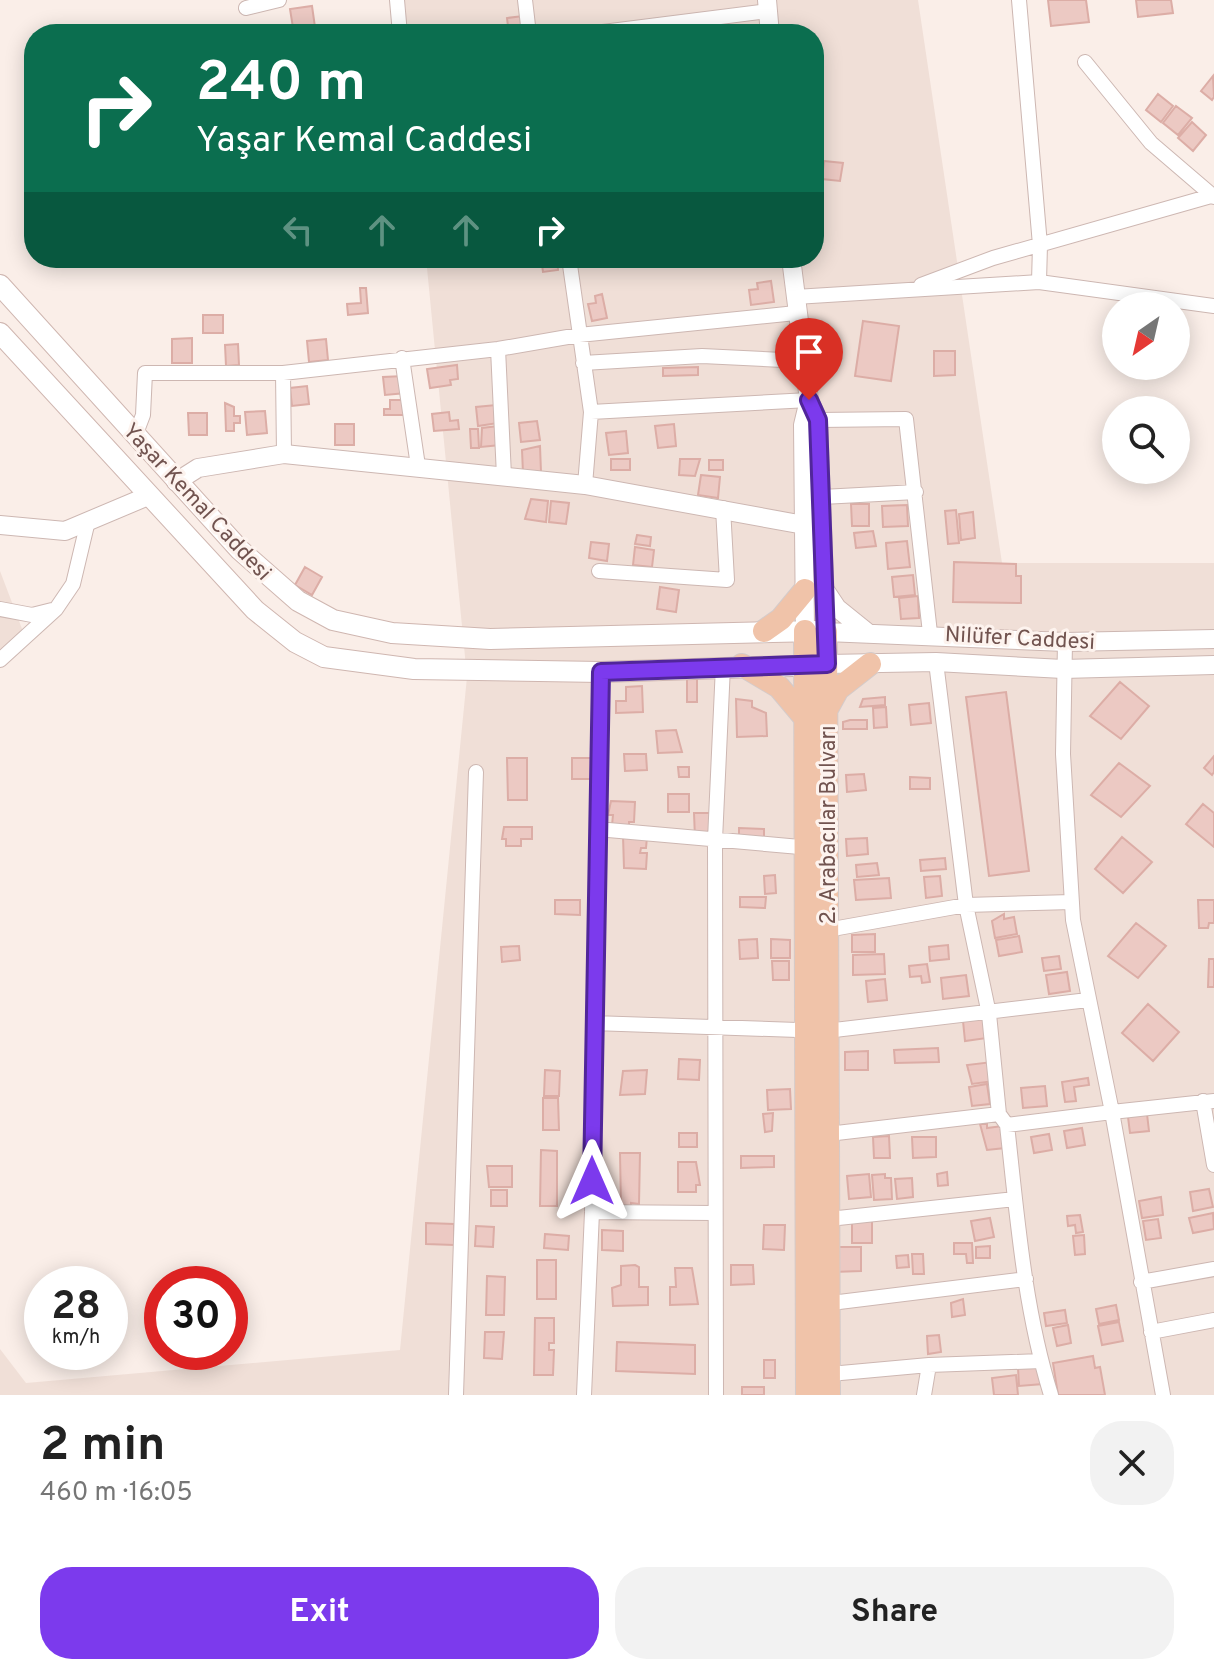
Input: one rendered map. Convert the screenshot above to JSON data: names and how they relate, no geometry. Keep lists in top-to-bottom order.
{
  "streets": {
    "main road": ["Yaşar Kemal Caddesi", "2. Arabacılar Bulvarı"],
    "street": ["Nilüfer Caddesi"]
  },
  "crossings": [
    ["Yaşar Kemal Caddesi", "Nilüfer Caddesi"],
    ["Yaşar Kemal Caddesi", "2. Arabacılar Bulvarı"]
  ],
  "north": "bottom left",
  "page": {
    "turn": ["240 m", "Yaşar Kemal Caddesi"],
    "speed": "28 km/h",
    "limit": "30",
    "heading": ["2 min", "460 m · 16:05"],
    "buttons": ["Exit", "Share"]
  }
}
